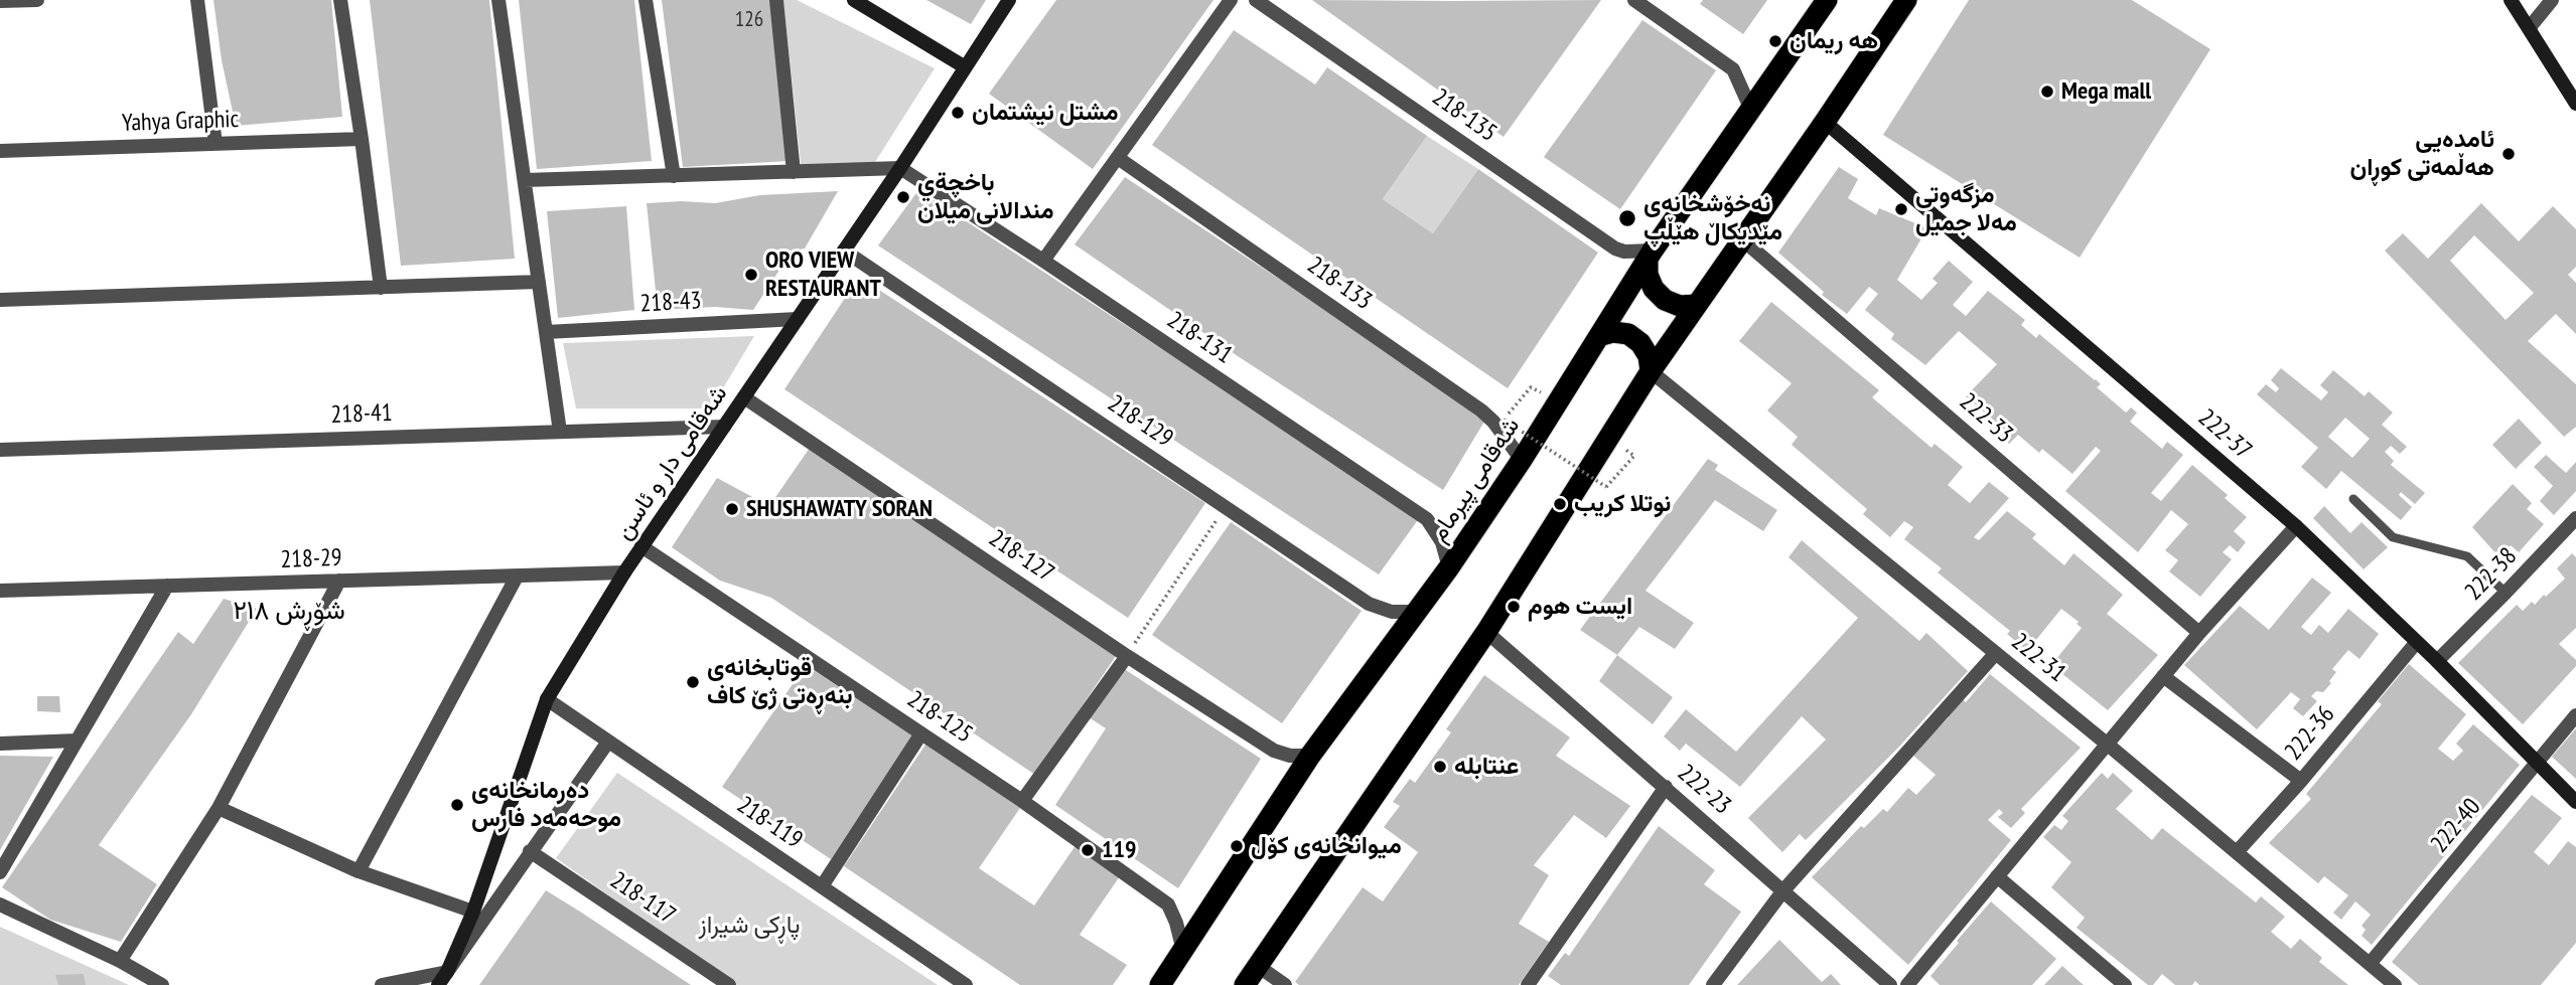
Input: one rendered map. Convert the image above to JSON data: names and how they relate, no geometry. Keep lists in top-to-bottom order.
{
  "streets": {
    "highway": ["شەقامی پیرمام"],
    "street": [
      "218-135",
      "Yahya Graphic",
      "218-133",
      "218-43",
      "218-131",
      "218-41",
      "222-33",
      "218-129",
      "222-37",
      "شەقامی دار و ئاسن",
      "218-127",
      "218-29",
      "222-38",
      "222-31",
      "218-125",
      "222-36",
      "222-23",
      "218-119",
      "222-40",
      "218-117"
    ]
  },
  "crossings": [
    ["218-135", "شەقامی پیرمام"],
    ["218-133", "شەقامی پیرمام"],
    ["218-43", "شەقامی دار و ئاسن"],
    ["218-131", "شەقامی دار و ئاسن"],
    ["218-131", "شەقامی پیرمام"],
    ["218-41", "شەقامی دار و ئاسن"],
    ["218-129", "شەقامی دار و ئاسن"],
    ["218-129", "شەقامی پیرمام"],
    ["222-37", "222-38"],
    ["222-37", "222-36"],
    ["222-37", "222-40"],
    ["شەقامی دار و ئاسن", "218-127"],
    ["شەقامی دار و ئاسن", "218-29"],
    ["شەقامی دار و ئاسن", "218-125"],
    ["شەقامی دار و ئاسن", "218-119"],
    ["شەقامی پیرمام", "218-127"],
    ["شەقامی پیرمام", "218-125"],
    ["222-31", "222-36"],
    ["222-31", "222-40"]
  ],
  "districts": ["شۆڕش ٢١٨"],
  "parks": ["پاڕکی شیراز"],
  "places": [
    "هه ريمان",
    "Mega mall",
    "مشتل نيشتمان",
    "ئامدەیی هەڵمەتی کوڕان",
    "باخچةي مندالانى ميلان",
    "مزگەوتی مەلا جمیل",
    "نەخۆشخانەی مێدیکاڵ هێڵپ",
    "ORO VIEW RESTAURANT",
    "نوتلا كريب",
    "SHUSHAWATY SORAN",
    "ايست هوم",
    "قوتابخانەی بنەڕەتی ژێ کاف",
    "عنتابله",
    "دەرمانخانەی موحەمەد فارس",
    "میوانخانەی کۆل",
    "119"
  ],
  "house_numbers": ["126"]
}
